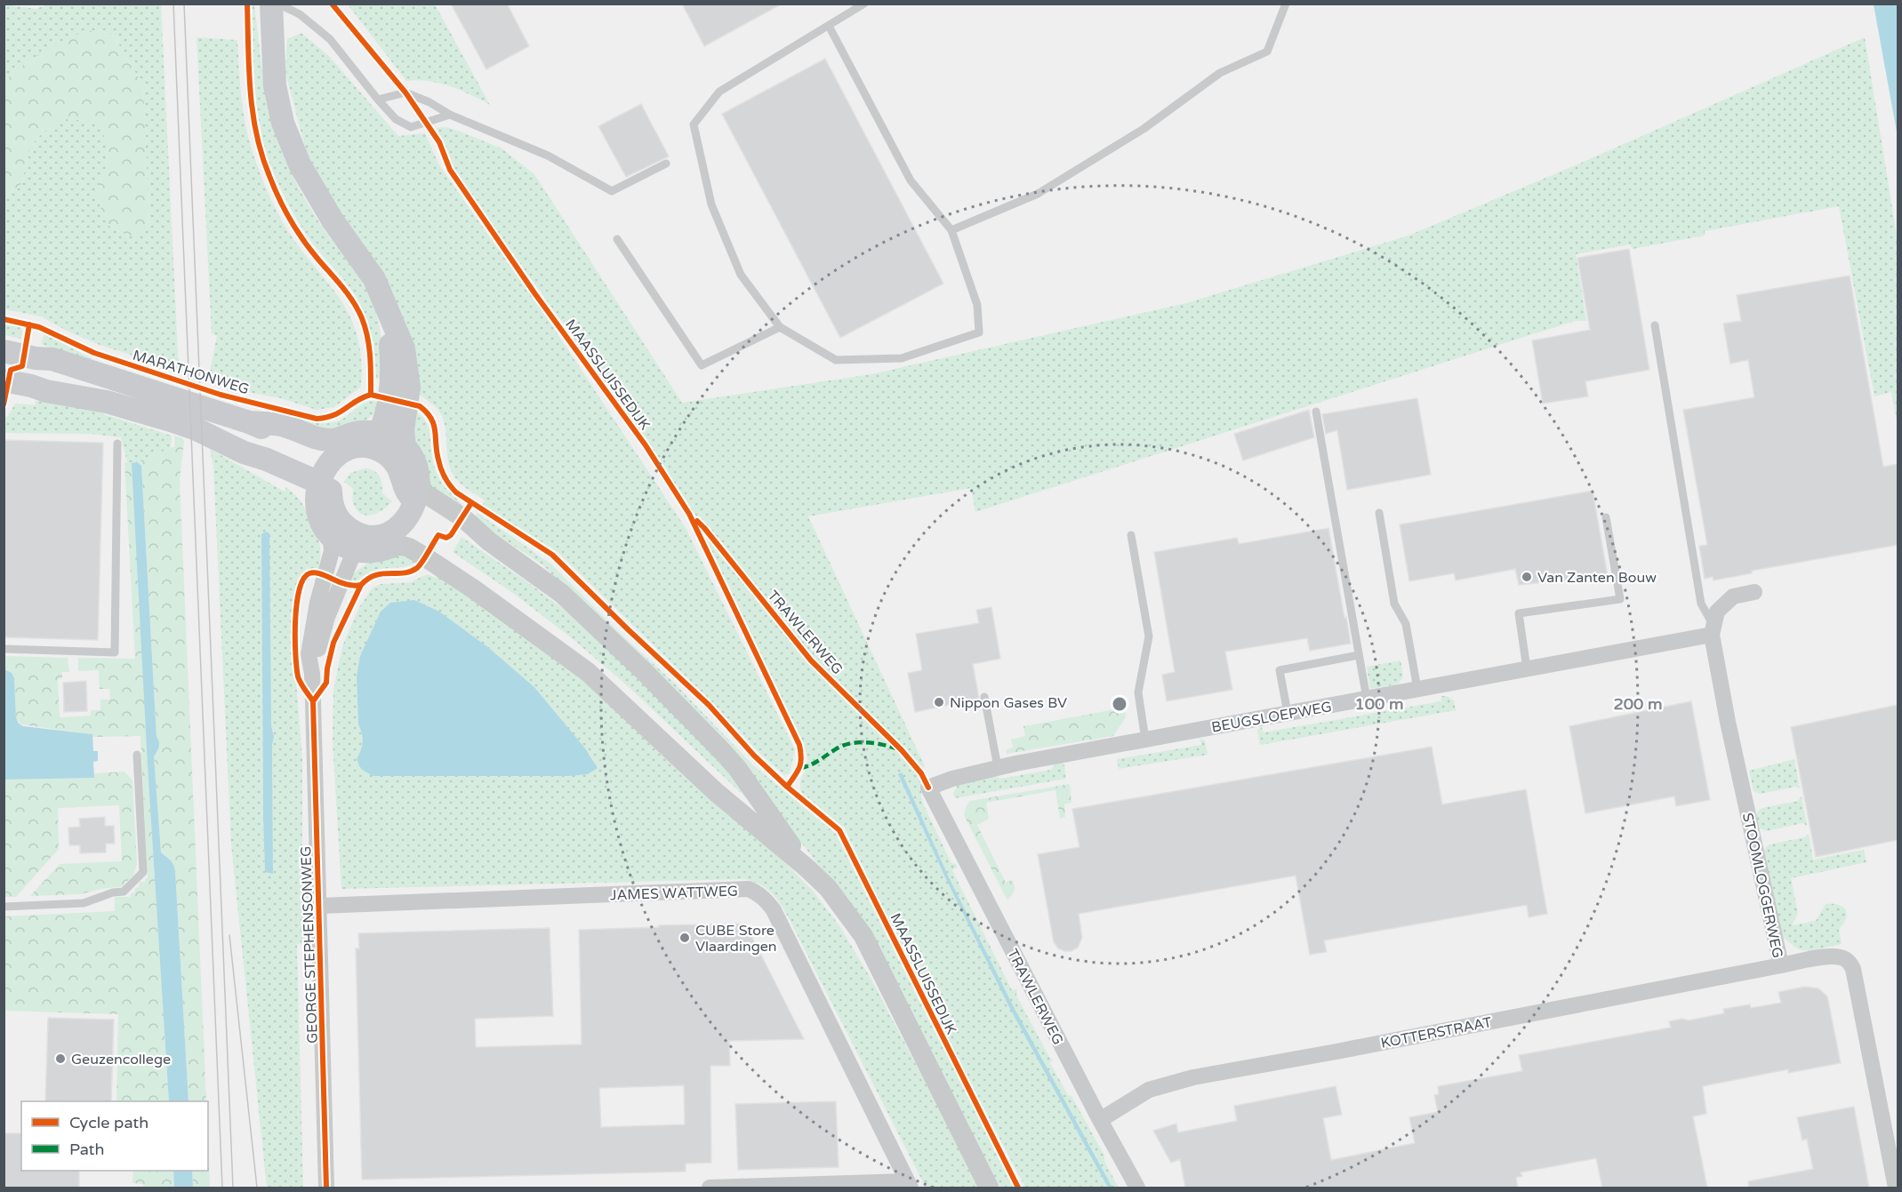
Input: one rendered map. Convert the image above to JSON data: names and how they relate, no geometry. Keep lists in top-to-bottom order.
{
  "streets": {
    "main road": ["MARATHONWEG"],
    "street": [
      "TRAWLERWEG",
      "BEUGSLOEPWEG",
      "STOOMLOGGERWEG",
      "JAMES WATTWEG",
      "GEORGE STEPHENSONWEG",
      "KOTTERSTRAAT"
    ],
    "cycle path": ["MAASSLUISSEDIJK"]
  },
  "crossings": [
    ["TRAWLERWEG", "BEUGSLOEPWEG"],
    ["TRAWLERWEG", "KOTTERSTRAAT"],
    ["BEUGSLOEPWEG", "STOOMLOGGERWEG"],
    ["STOOMLOGGERWEG", "KOTTERSTRAAT"],
    ["JAMES WATTWEG", "GEORGE STEPHENSONWEG"]
  ],
  "places": [
    "Van Zanten Bouw",
    "Nippon Gases BV",
    "CUBE Store Vlaardingen",
    "Geuzencollege"
  ],
  "legend": ["Cycle path", "Path"],
  "rings": ["100 m", "200 m"]
}
